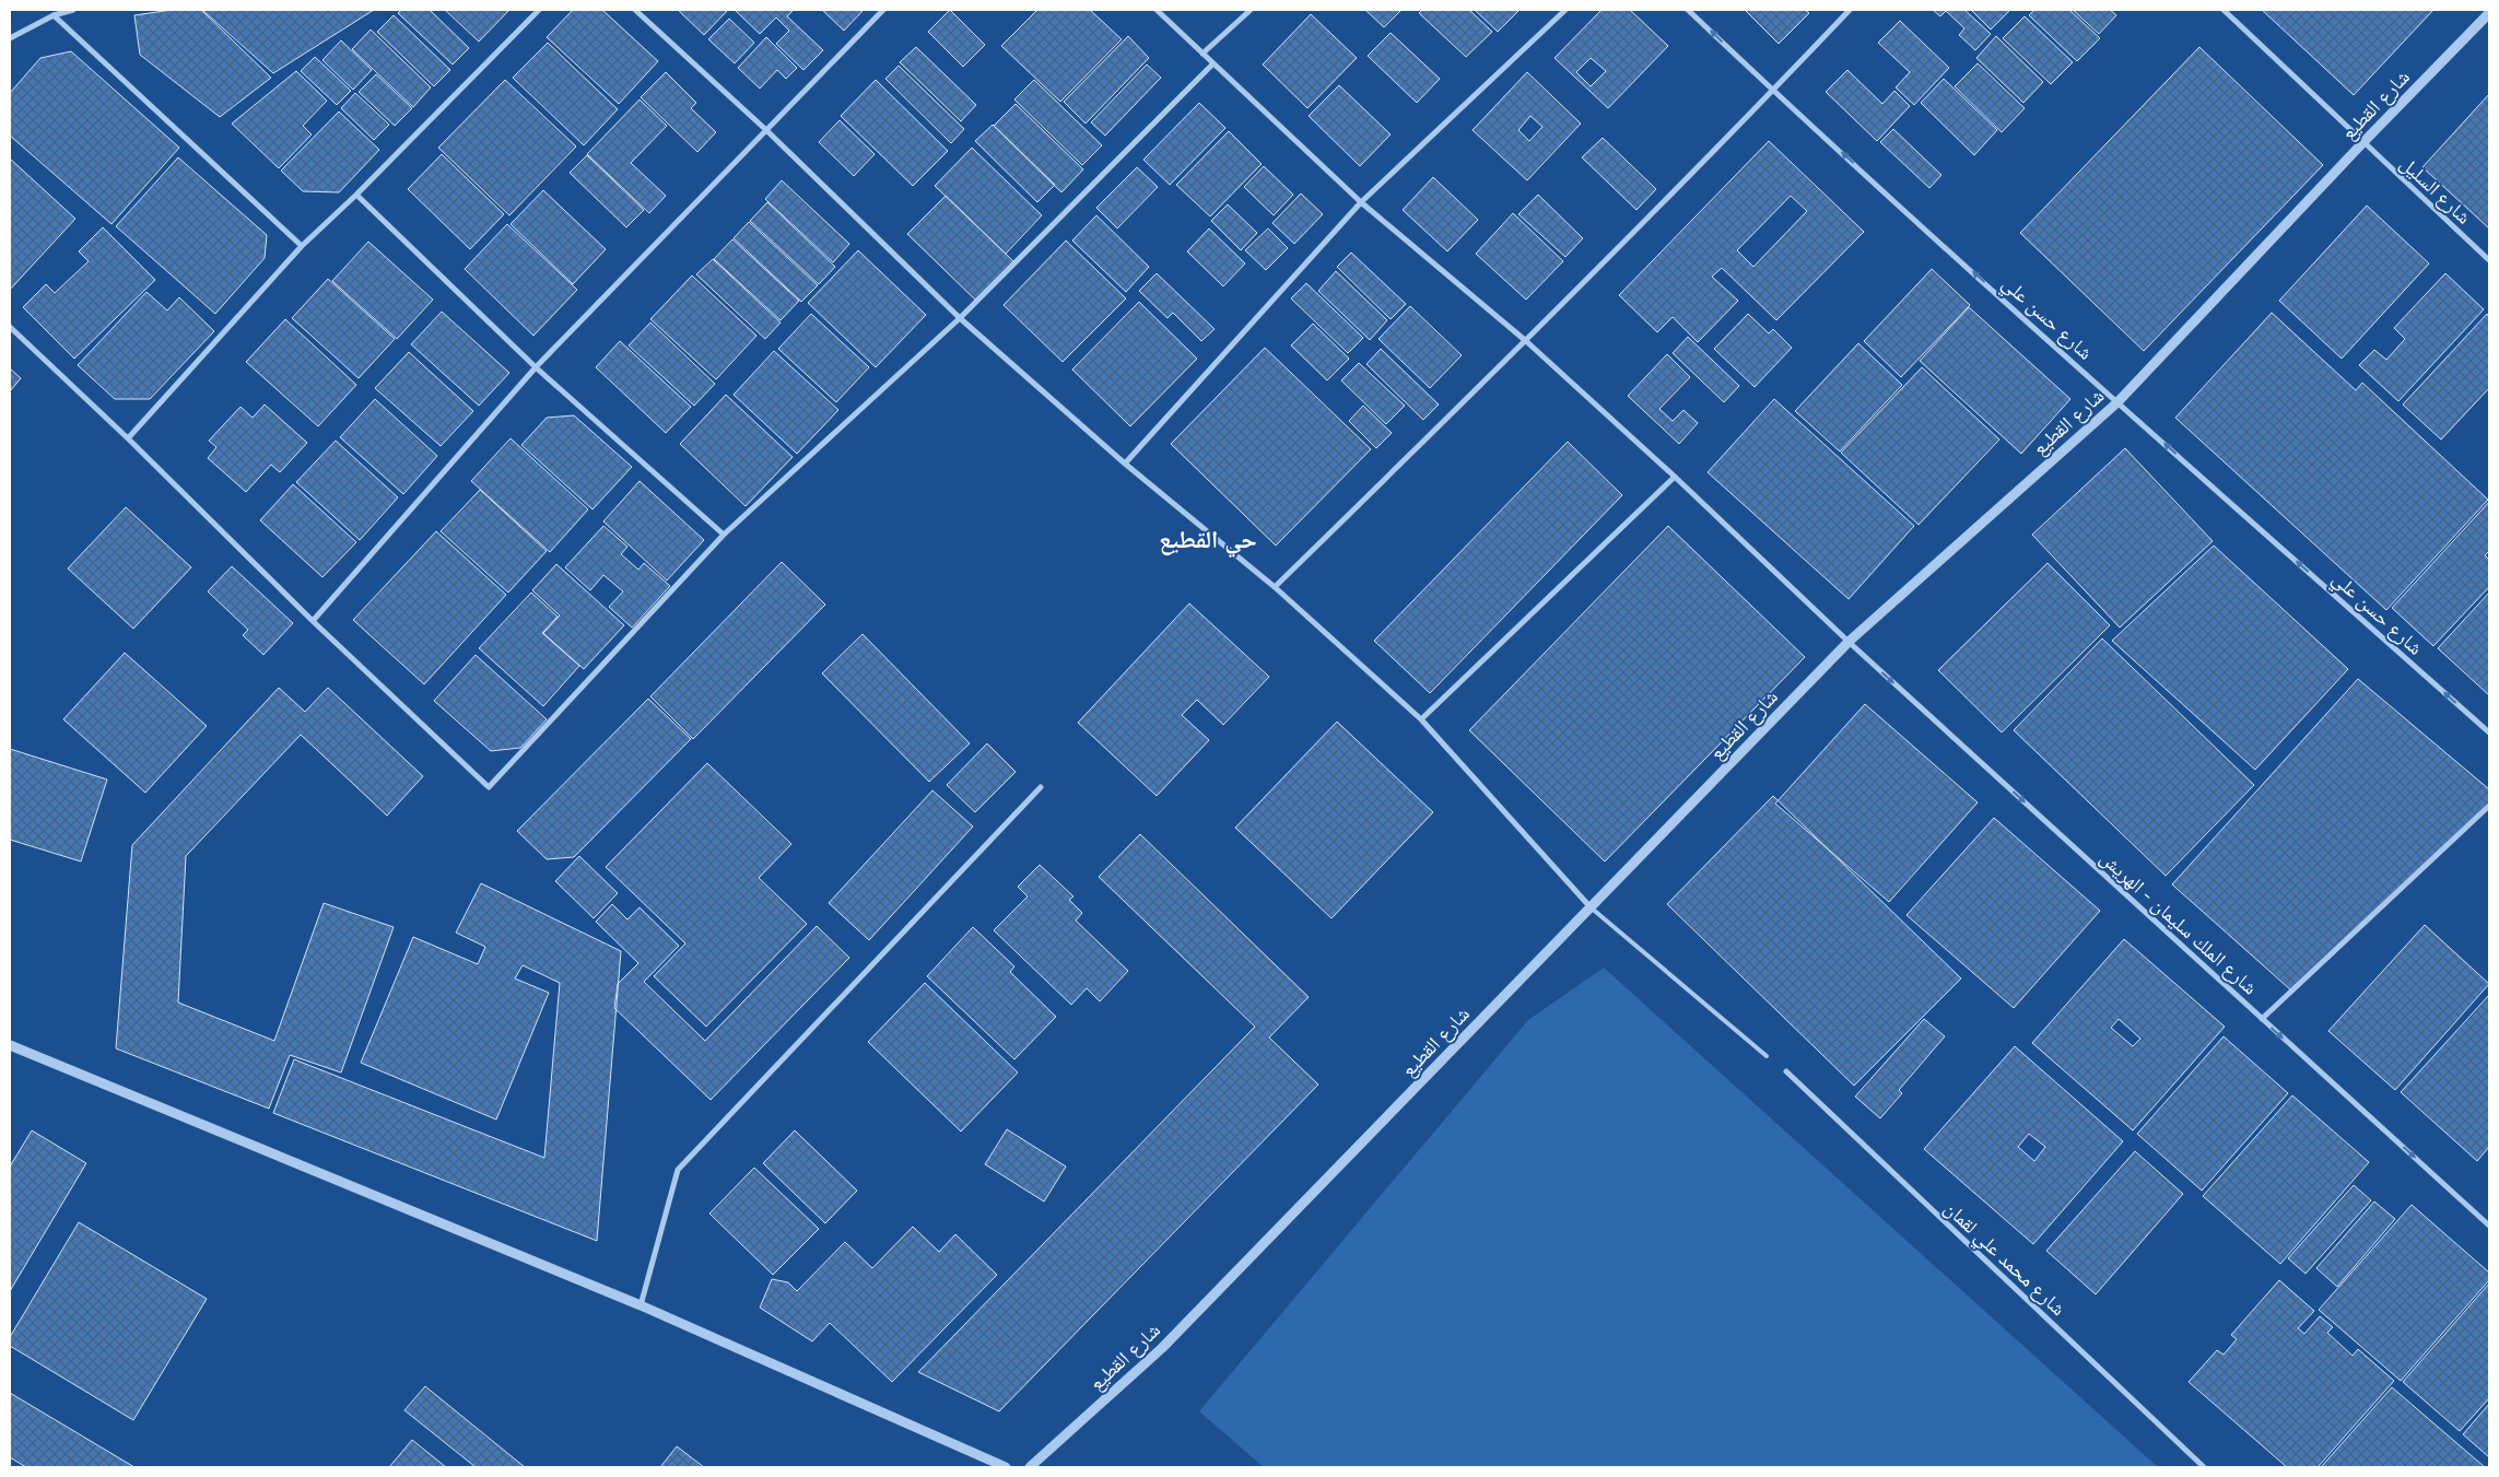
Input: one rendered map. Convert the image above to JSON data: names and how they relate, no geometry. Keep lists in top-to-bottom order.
{
  "streets": {
    "street": [
      "شارع القطيع",
      "شارع السليل",
      "شارع حسن علي",
      "شارع الملك سليمان - الهريش",
      "شارع محمد علي لقمان"
    ]
  },
  "crossings": [
    ["شارع القطيع", "شارع السليل"],
    ["شارع القطيع", "شارع حسن علي"],
    ["شارع القطيع", "شارع الملك سليمان - الهريش"]
  ],
  "one_way": ["شارع حسن علي", "شارع الملك سليمان - الهريش"],
  "districts": ["حي القطيع"]
}
